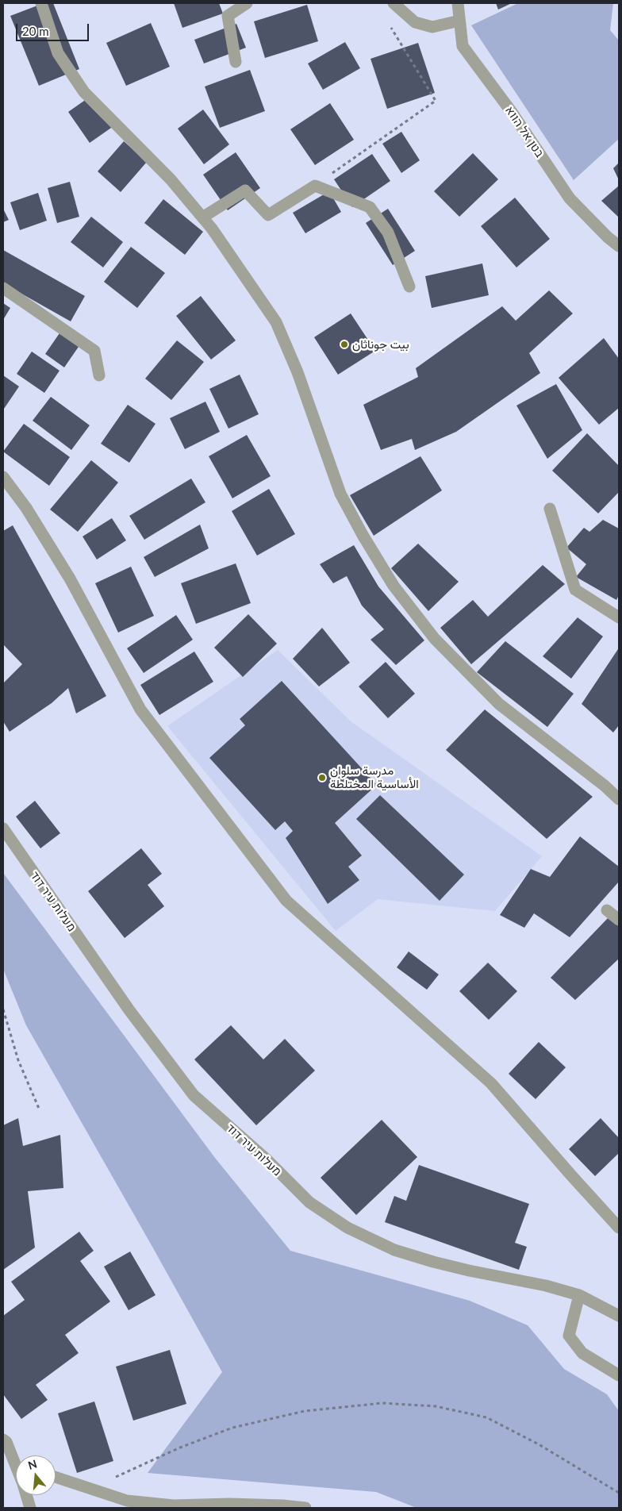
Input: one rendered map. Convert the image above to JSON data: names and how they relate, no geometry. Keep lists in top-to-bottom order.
{
  "streets": {
    "street": ["בטן אל הווא", "מעלות עיר דוד"]
  },
  "places": ["بيت جوناثان", "مدرسة سلوان الأساسية المختلطة"],
  "scale_bar": "20 m",
  "north": "top"
}
